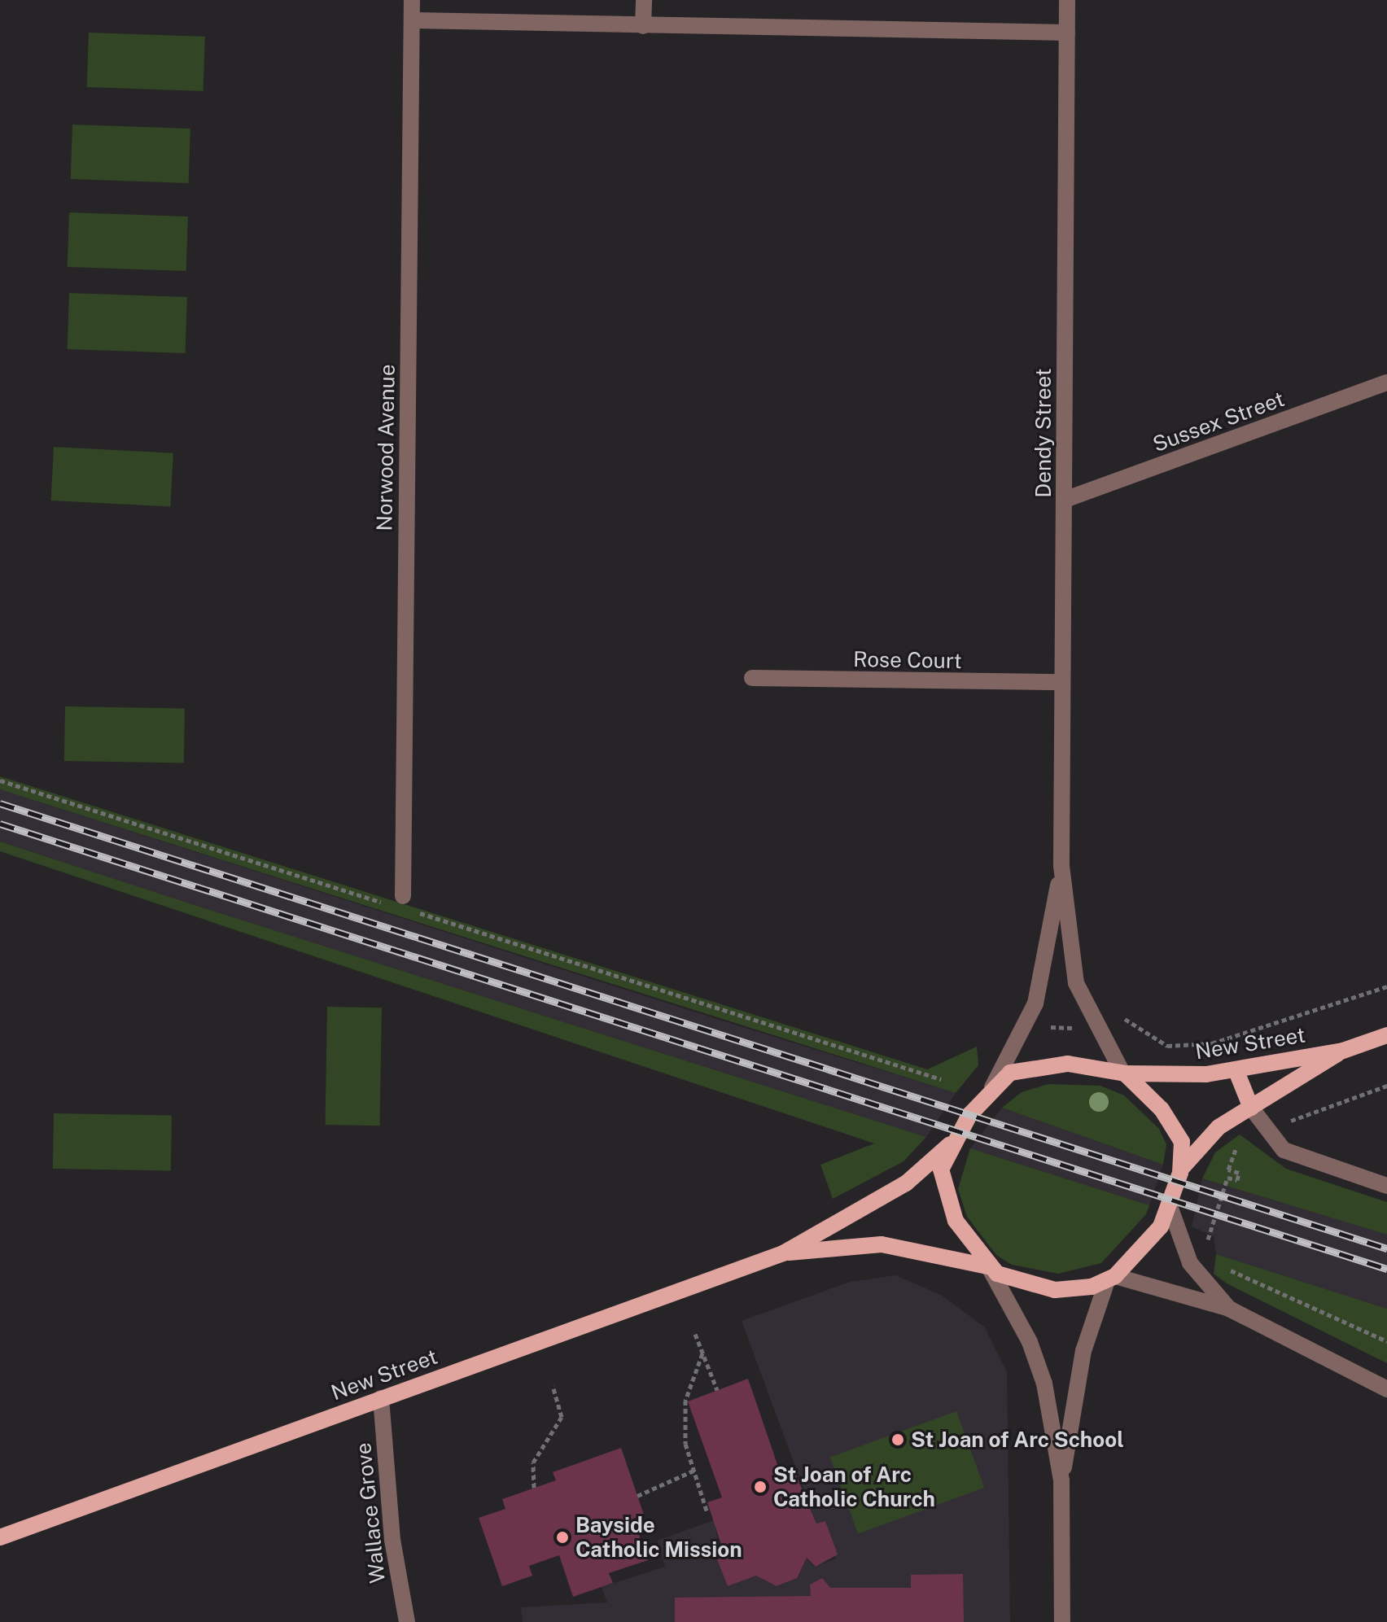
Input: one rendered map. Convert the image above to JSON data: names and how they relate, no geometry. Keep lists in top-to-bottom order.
{
  "streets": {
    "main road": ["New Street"],
    "street": [
      "Sussex Street",
      "Dendy Street",
      "Norwood Avenue",
      "Rose Court",
      "Wallace Grove"
    ]
  },
  "crossings": [
    ["Sussex Street", "Dendy Street"],
    ["Dendy Street", "Rose Court"],
    ["Dendy Street", "New Street"],
    ["New Street", "Wallace Grove"]
  ],
  "places": ["St Joan of Arc School", "St Joan of Arc Catholic Church", "Bayside Catholic Mission"]
}
